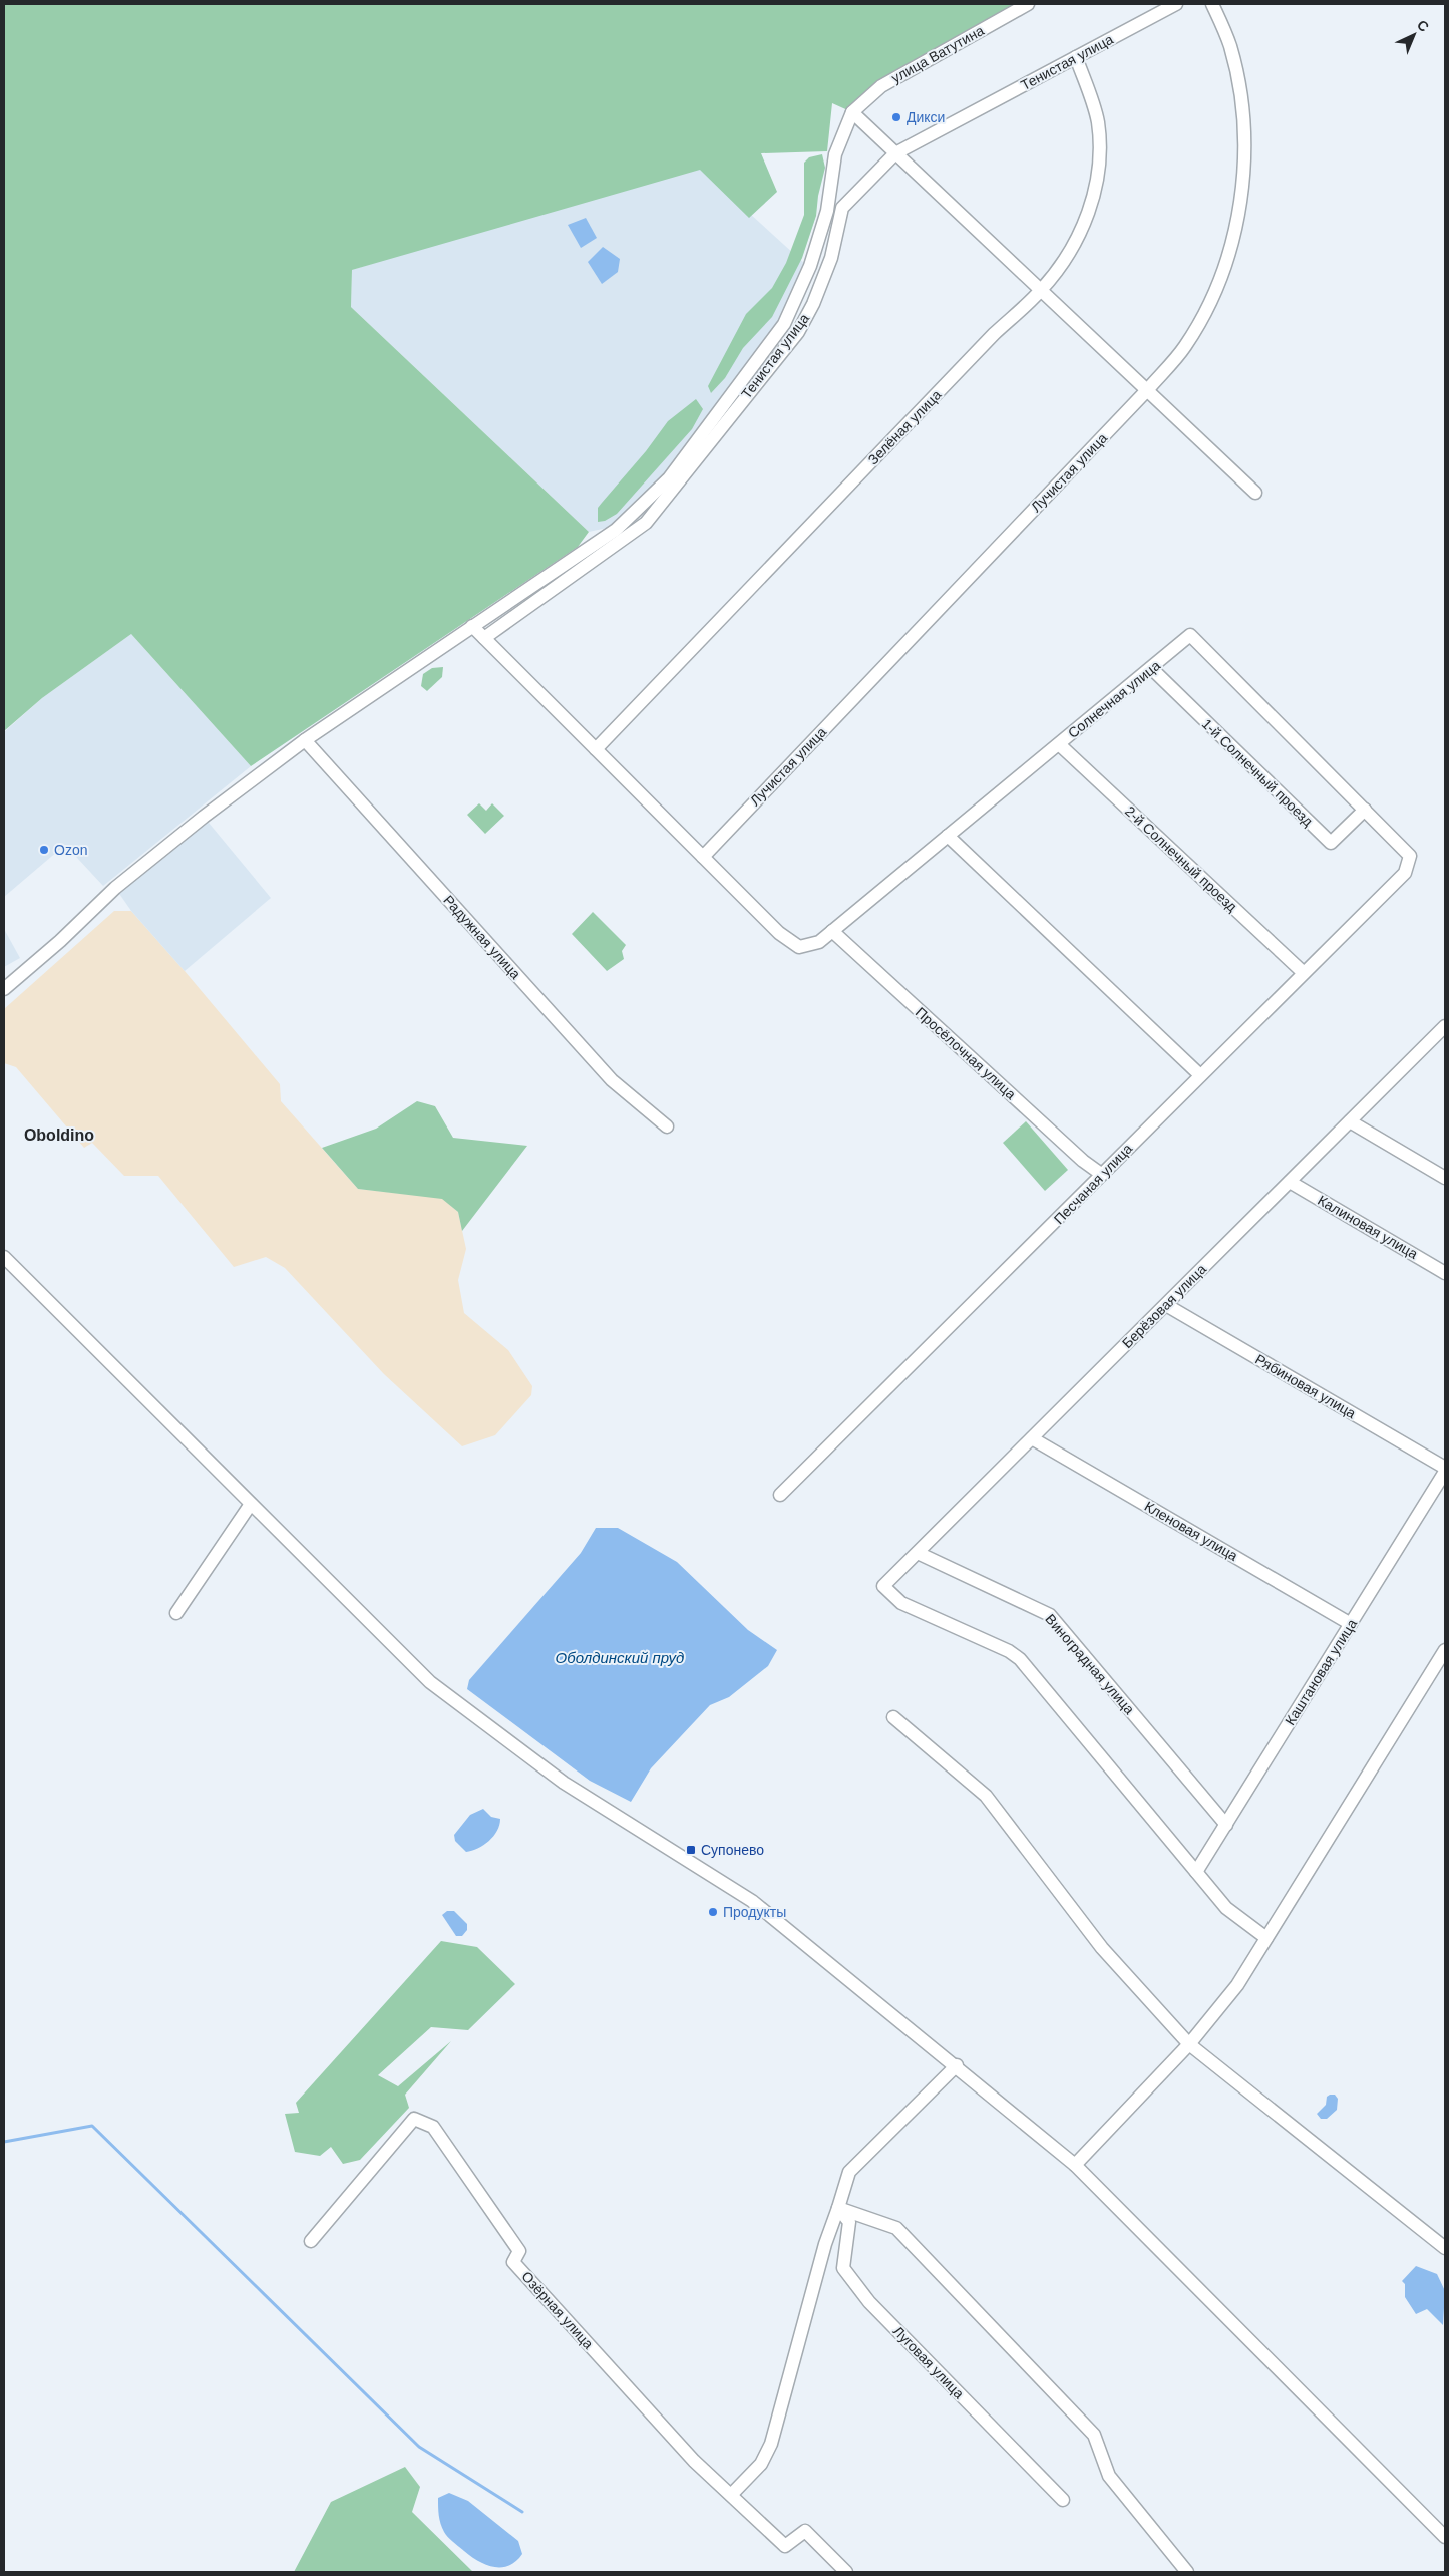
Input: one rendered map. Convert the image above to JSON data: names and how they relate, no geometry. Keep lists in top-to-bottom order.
{
  "streets": {
    "street": [
      "улица Ватутина",
      "Тенистая улица",
      "Зелёная улица",
      "Лучистая улица",
      "Солнечная улица",
      "1-й Солнечный проезд",
      "2-й Солнечный проезд",
      "Радужная улица",
      "Просёлочная улица",
      "Песчаная улица",
      "Калиновая улица",
      "Берёзовая улица",
      "Рябиновая улица",
      "Кленовая улица",
      "Виноградная улица",
      "Каштановая улица",
      "Озёрная улица",
      "Луговая улица"
    ]
  },
  "crossings": [
    ["Тенистая улица", "Зелёная улица"],
    ["Тенистая улица", "Солнечная улица"],
    ["Зелёная улица", "Солнечная улица"],
    ["Лучистая улица", "Солнечная улица"],
    ["Солнечная улица", "1-й Солнечный проезд"],
    ["Солнечная улица", "2-й Солнечный проезд"],
    ["Солнечная улица", "Просёлочная улица"],
    ["Солнечная улица", "Песчаная улица"],
    ["2-й Солнечный проезд", "Песчаная улица"],
    ["Просёлочная улица", "Песчаная улица"],
    ["Калиновая улица", "Берёзовая улица"],
    ["Берёзовая улица", "Рябиновая улица"],
    ["Берёзовая улица", "Кленовая улица"],
    ["Берёзовая улица", "Виноградная улица"],
    ["Берёзовая улица", "Каштановая улица"],
    ["Рябиновая улица", "Каштановая улица"],
    ["Кленовая улица", "Каштановая улица"],
    ["Виноградная улица", "Каштановая улица"]
  ],
  "districts": ["Oboldino"],
  "water": ["Оболдинский пруд"],
  "places": {
    "other": ["Дикси", "Ozon", "Продукты"],
    "transit": ["Супонево"]
  },
  "north": "top right"
}
